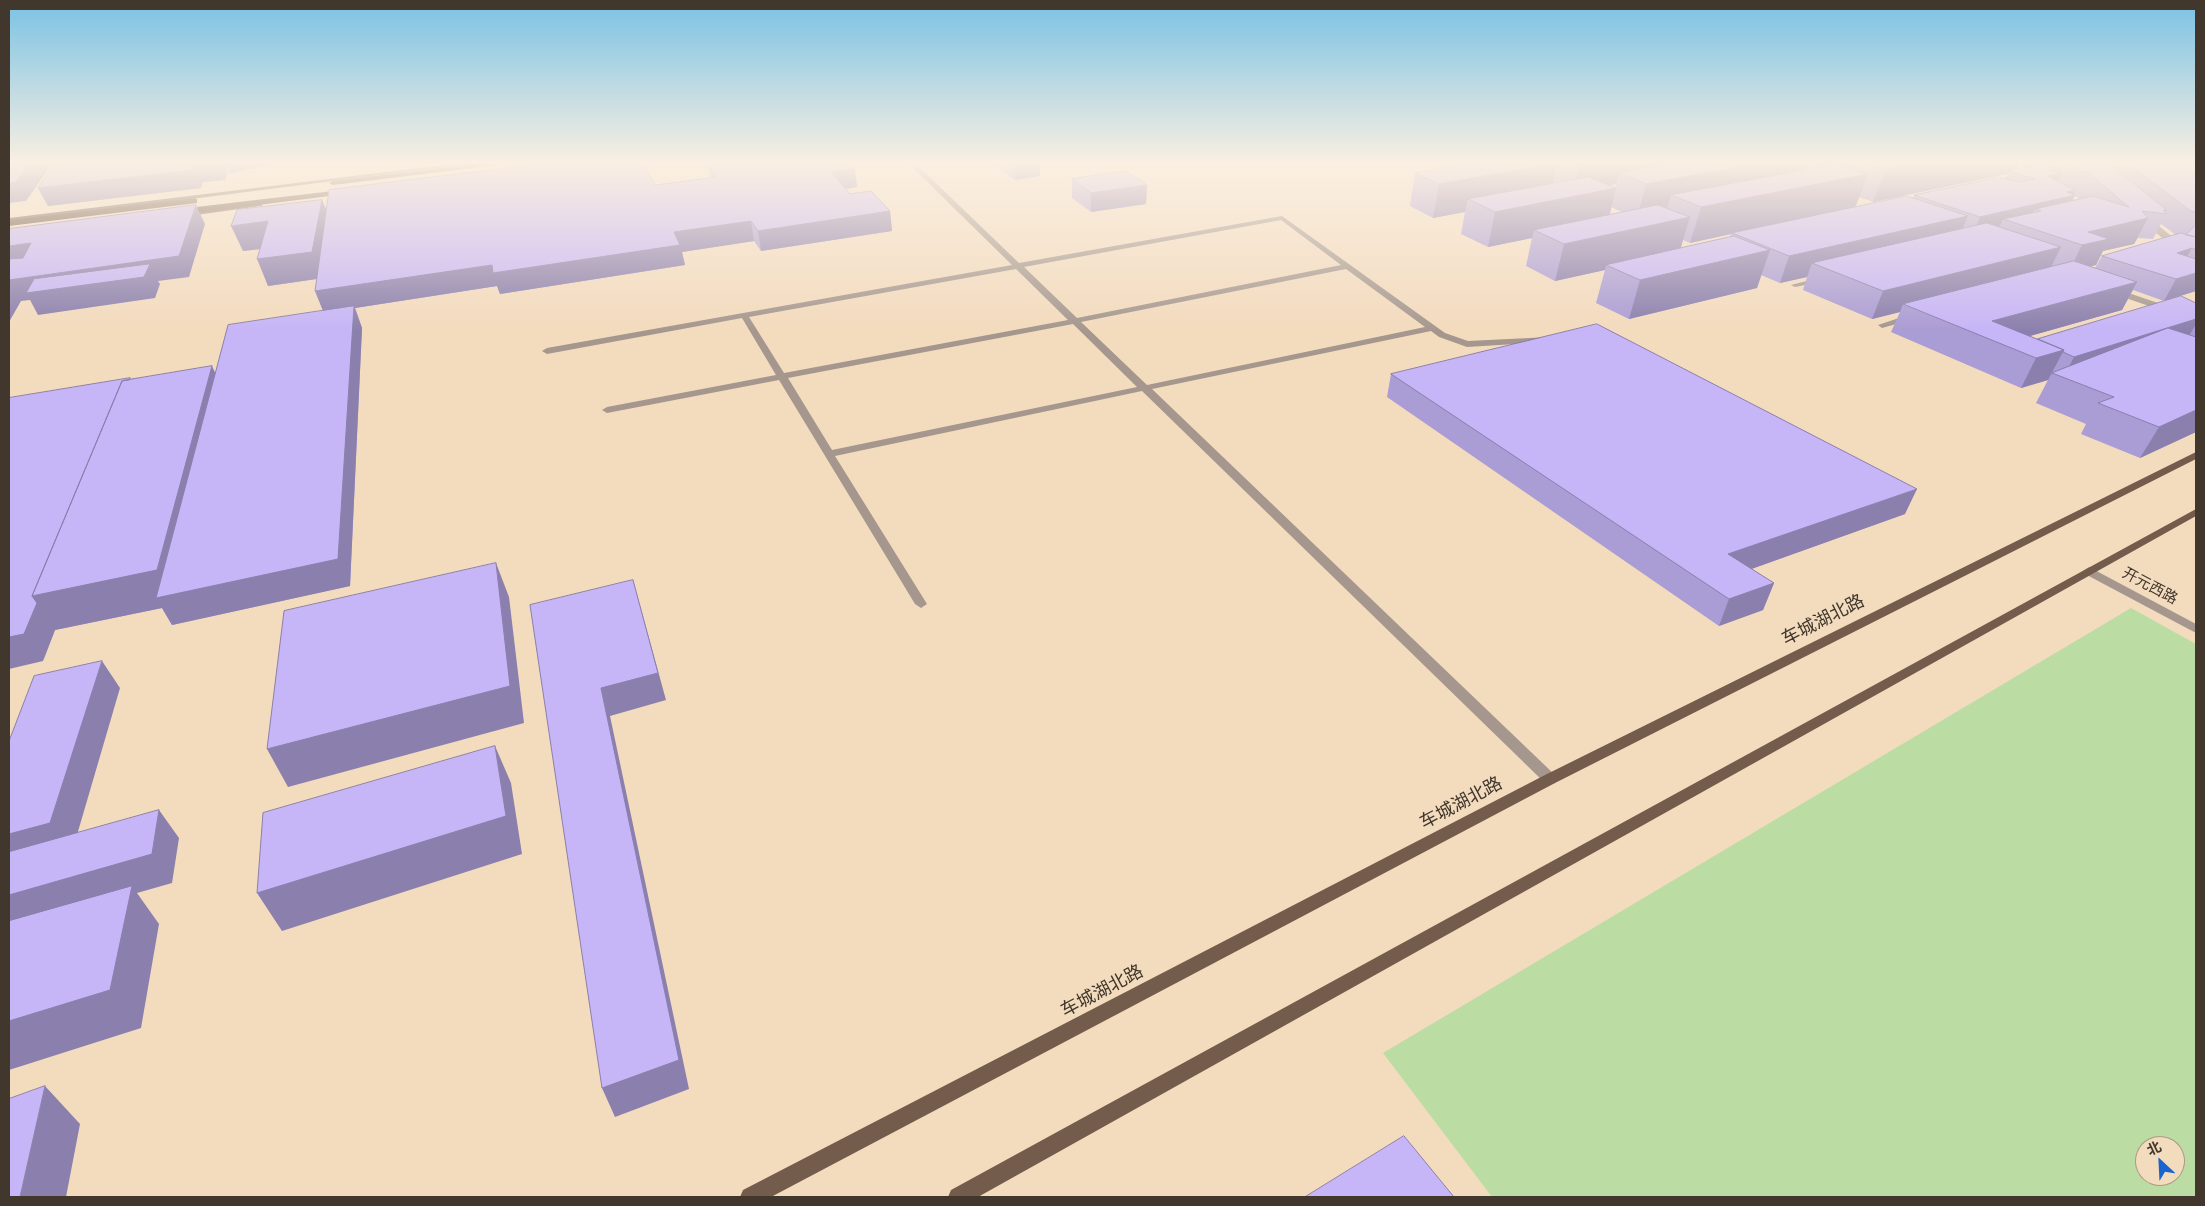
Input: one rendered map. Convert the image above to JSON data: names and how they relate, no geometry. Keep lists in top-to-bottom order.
{
  "streets": {
    "main road": ["车城湖北路"],
    "street": ["开元西路"]
  },
  "north": "top left"
}
